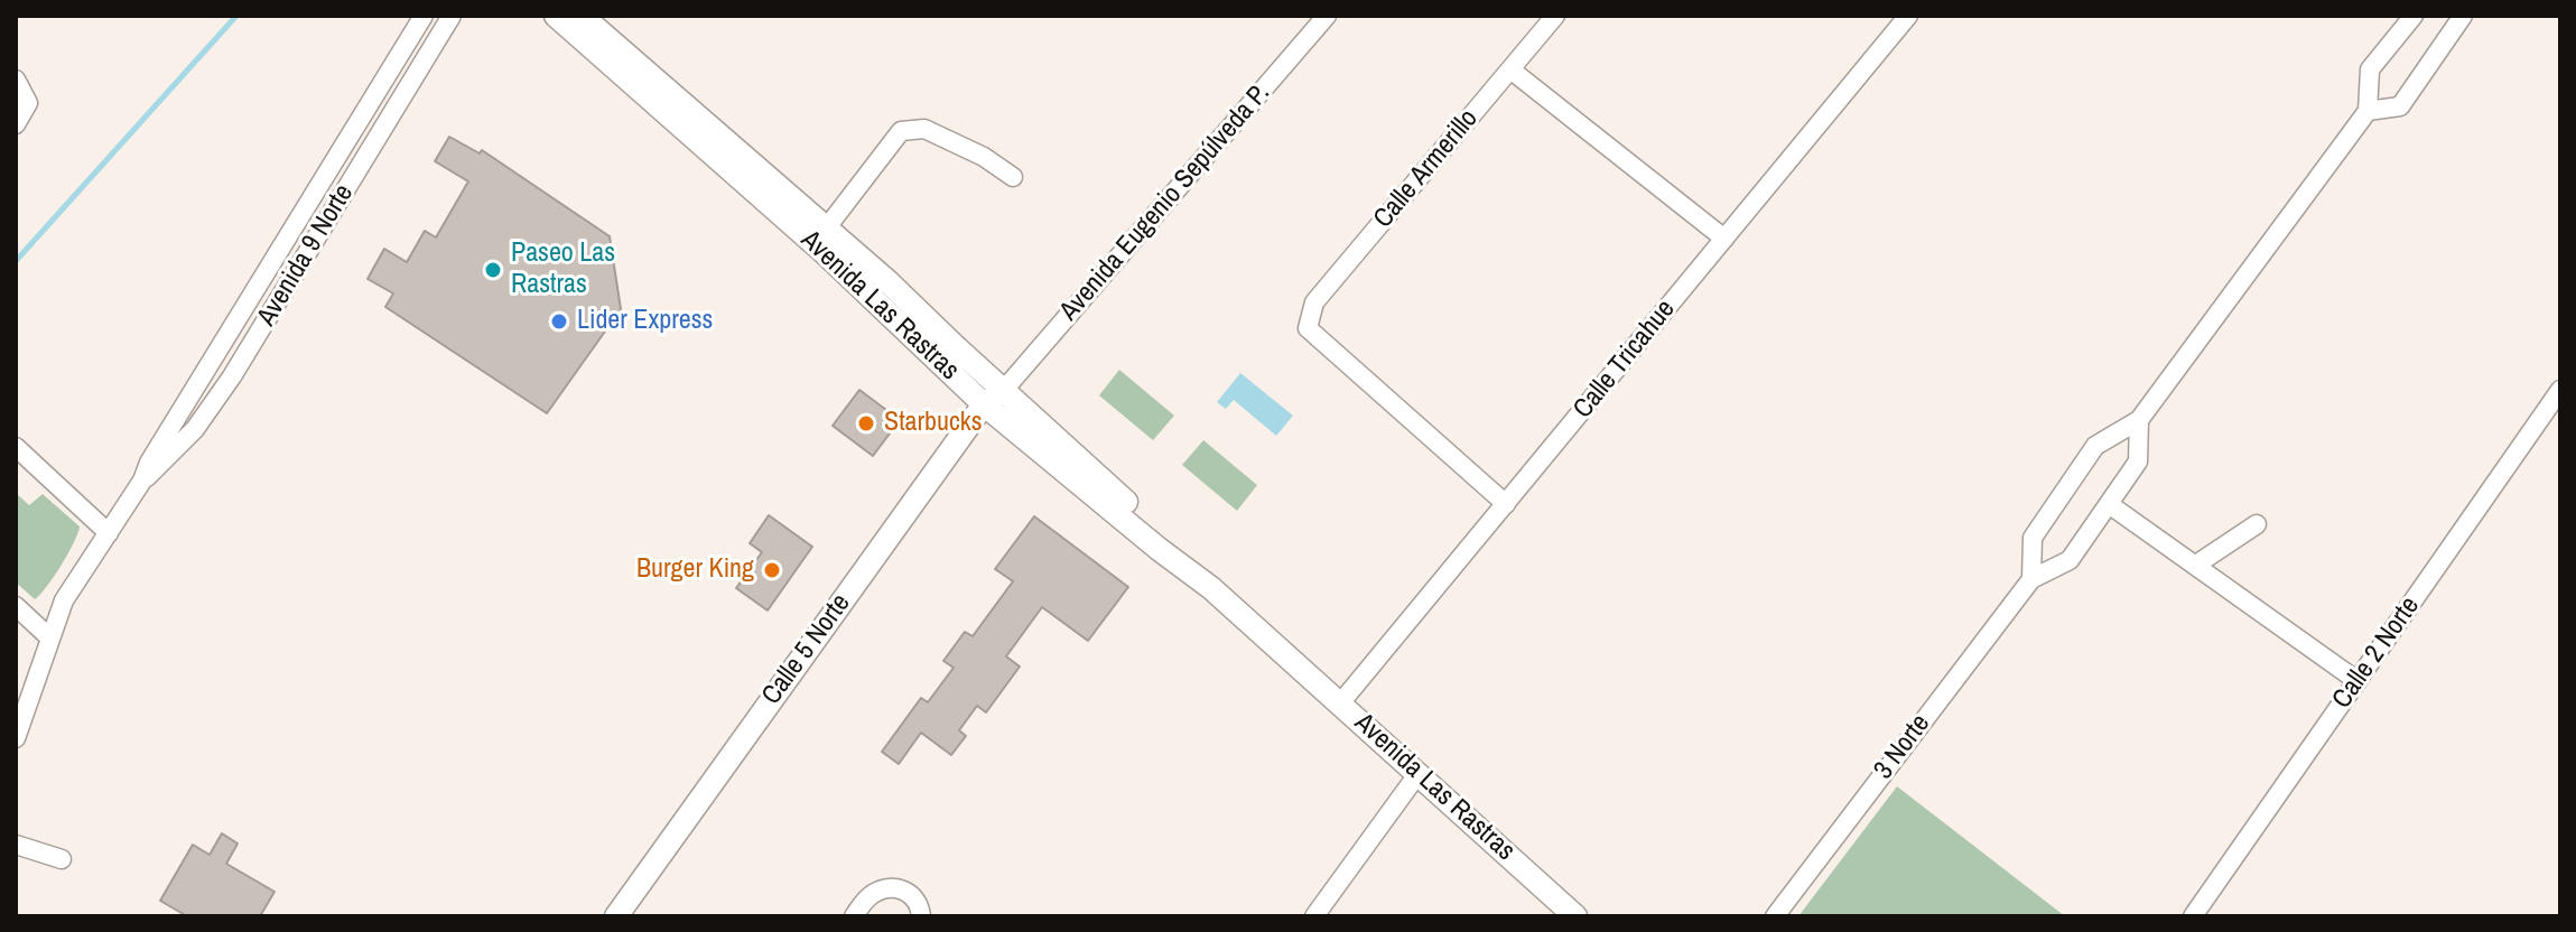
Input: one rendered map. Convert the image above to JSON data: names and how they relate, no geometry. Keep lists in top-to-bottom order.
{
  "streets": {
    "street": [
      "Calle Armerillo",
      "Avenida Eugenio Sepúlveda P.",
      "Avenida 9 Norte",
      "Avenida Las Rastras",
      "Calle Tricahue",
      "Calle 5 Norte",
      "Calle 2 Norte",
      "3 Norte"
    ]
  },
  "crossings": [
    ["Calle Armerillo", "Calle Tricahue"],
    ["Avenida Eugenio Sepúlveda P.", "Avenida Las Rastras"],
    ["Avenida Eugenio Sepúlveda P.", "Calle 5 Norte"],
    ["Avenida Las Rastras", "Calle Tricahue"],
    ["Avenida Las Rastras", "Calle 5 Norte"]
  ],
  "places": [
    "Paseo Las Rastras",
    "Lider Express",
    "Starbucks",
    "Burger King"
  ]
}
